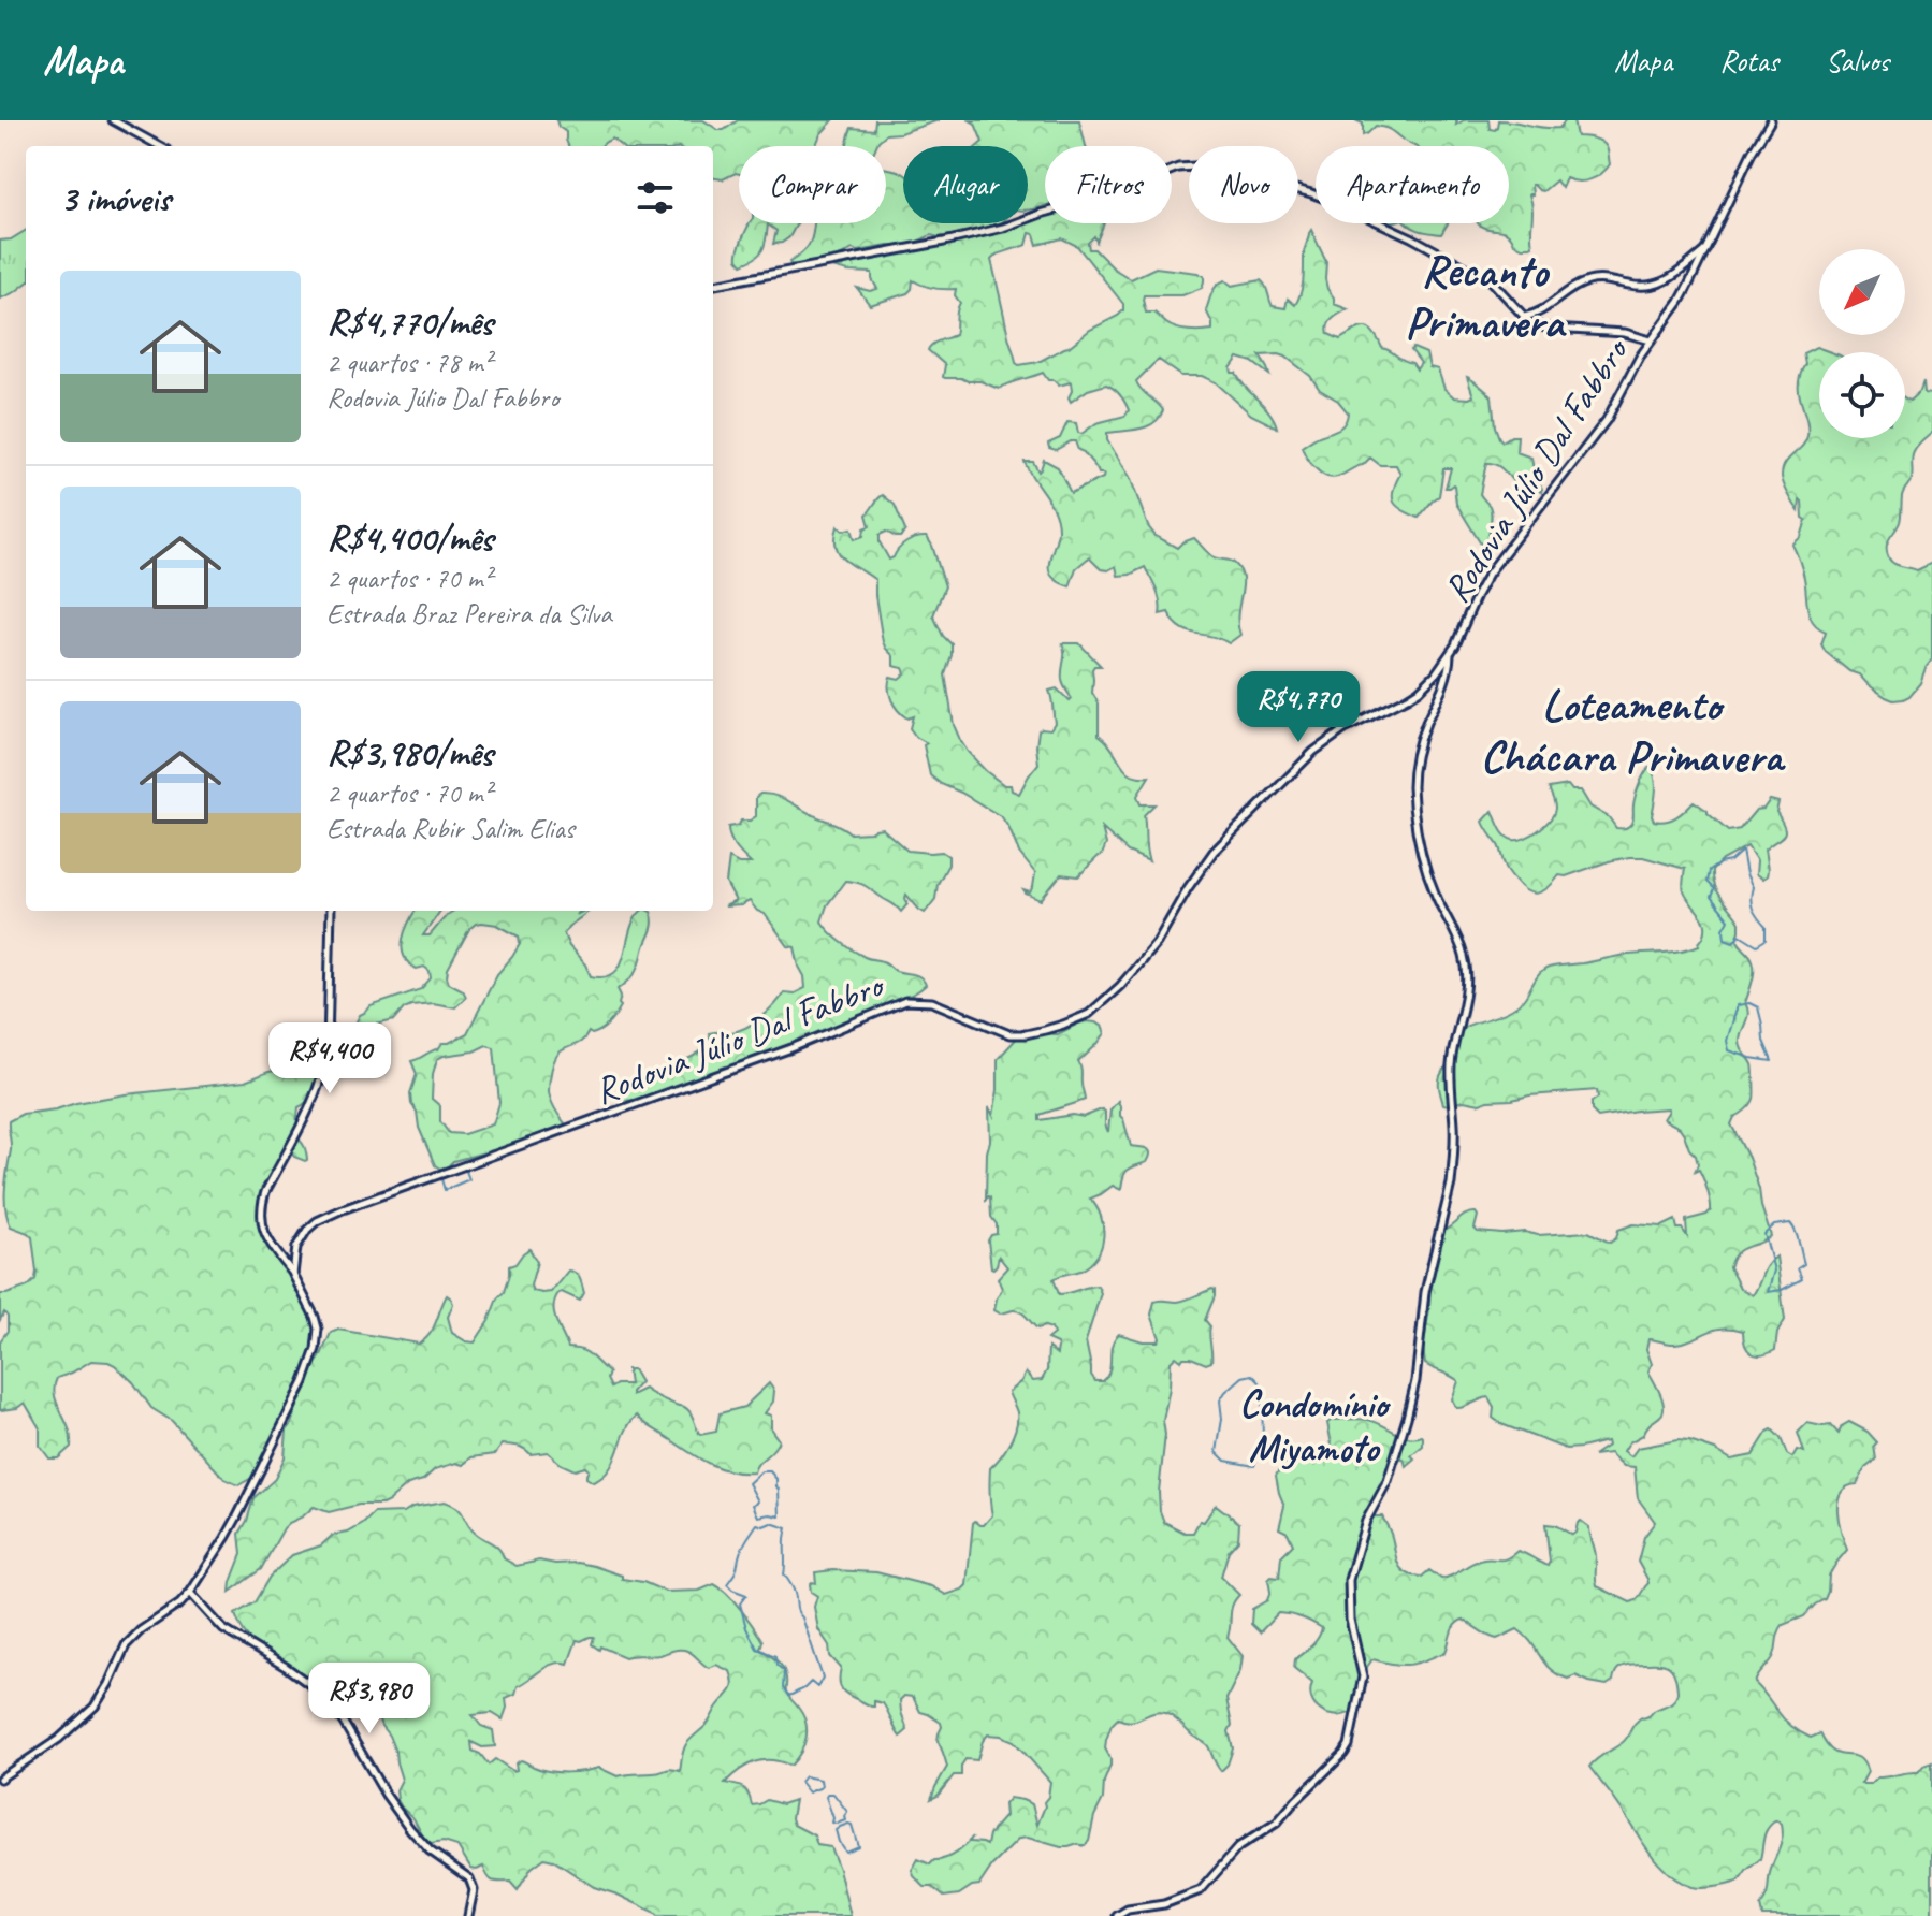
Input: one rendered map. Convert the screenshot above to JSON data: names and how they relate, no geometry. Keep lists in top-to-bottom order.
{
  "streets": {
    "street": ["Rodovia Júlio Dal Fabbro"]
  },
  "districts": ["Recanto Primavera", "Loteamento Chácara Primavera", "Condomínio Miyamoto"],
  "north": "bottom left",
  "page": {
    "header": "Mapa",
    "nav": ["Mapa", "Rotas", "Salvos"],
    "chip": [
      "Comprar",
      "Alugar",
      "Filtros",
      "Novo",
      "Apartamento"
    ],
    "heading": "3 imóveis",
    "list": [
      {
        "name": "R$4,770/mês",
        "note": "2 quartos · 78 m² · Rodovia Júlio Dal Fabbro"
      },
      {
        "name": "R$4,400/mês",
        "note": "2 quartos · 70 m² · Estrada Braz Pereira da Silva"
      },
      {
        "name": "R$3,980/mês",
        "note": "2 quartos · 70 m² · Estrada Rubir Salim Elias"
      }
    ],
    "price": ["R$4,770", "R$4,400", "R$3,980"]
  }
}
